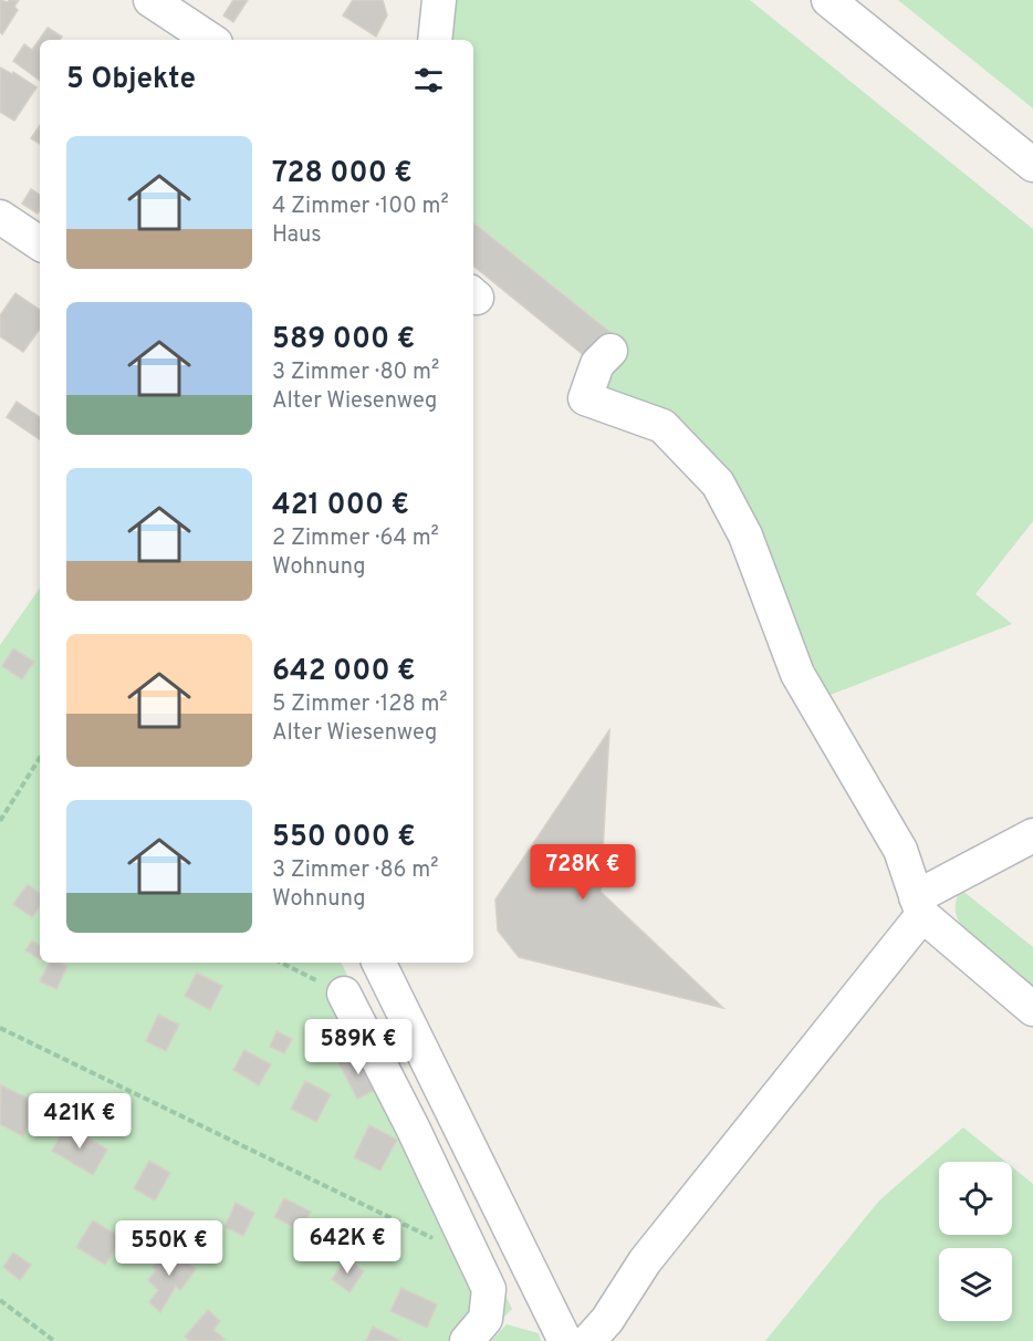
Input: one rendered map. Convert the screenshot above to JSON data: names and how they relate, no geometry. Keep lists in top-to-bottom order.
{
  "page": {
    "heading": "5 Objekte",
    "list": [
      {
        "name": "728 000 €",
        "note": "4 Zimmer · 100 m² · Haus"
      },
      {
        "name": "589 000 €",
        "note": "3 Zimmer · 80 m² · Alter Wiesenweg"
      },
      {
        "name": "421 000 €",
        "note": "2 Zimmer · 64 m² · Wohnung"
      },
      {
        "name": "642 000 €",
        "note": "5 Zimmer · 128 m² · Alter Wiesenweg"
      },
      {
        "name": "550 000 €",
        "note": "3 Zimmer · 86 m² · Wohnung"
      }
    ],
    "price": [
      "728K €",
      "589K €",
      "421K €",
      "642K €",
      "550K €"
    ]
  }
}
